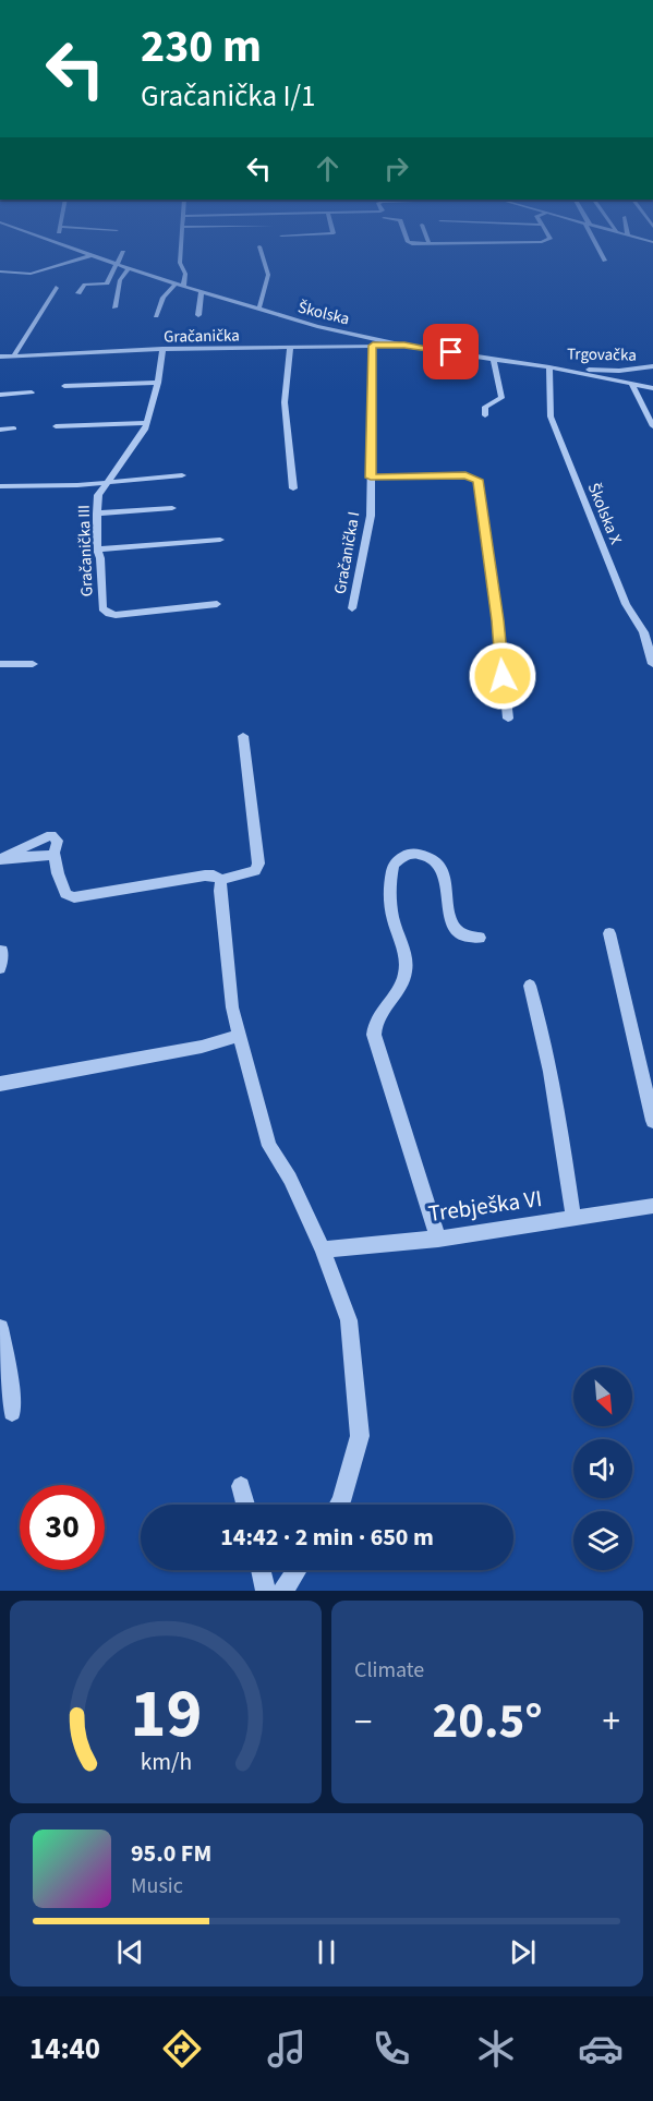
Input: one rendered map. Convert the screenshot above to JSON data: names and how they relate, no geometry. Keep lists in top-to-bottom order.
{
  "streets": {
    "street": [
      "Školska",
      "Gračanička",
      "Trgovačka",
      "Školska X",
      "Gračanička III",
      "Gračanička I",
      "Trebješka VI"
    ]
  },
  "crossings": [
    ["Školska", "Gračanička"],
    ["Školska", "Trgovačka"],
    ["Školska", "Školska X"],
    ["Gračanička", "Gračanička III"],
    ["Gračanička", "Gračanička I"],
    ["Trgovačka", "Školska X"]
  ],
  "north": "bottom right",
  "page": {
    "turn": ["230 m", "Gračanička I/1"],
    "limit": "30",
    "trip": "14:42 · 2 min · 650 m",
    "tile": "Climate",
    "heat": ["−", "20.5°", "+"],
    "song": ["95.0 FM", "Music"],
    "tabs": "14:40",
    "gauge": ["19", "km/h"]
  }
}
